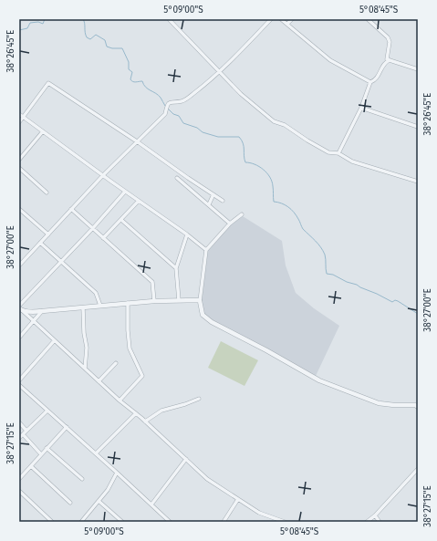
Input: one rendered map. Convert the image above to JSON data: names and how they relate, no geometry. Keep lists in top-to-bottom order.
{
  "coordinates": [
    "5°09'00\"S",
    "5°08'45\"S",
    "38°26'45\"E",
    "38°27'00\"E",
    "38°27'15\"E"
  ]
}
